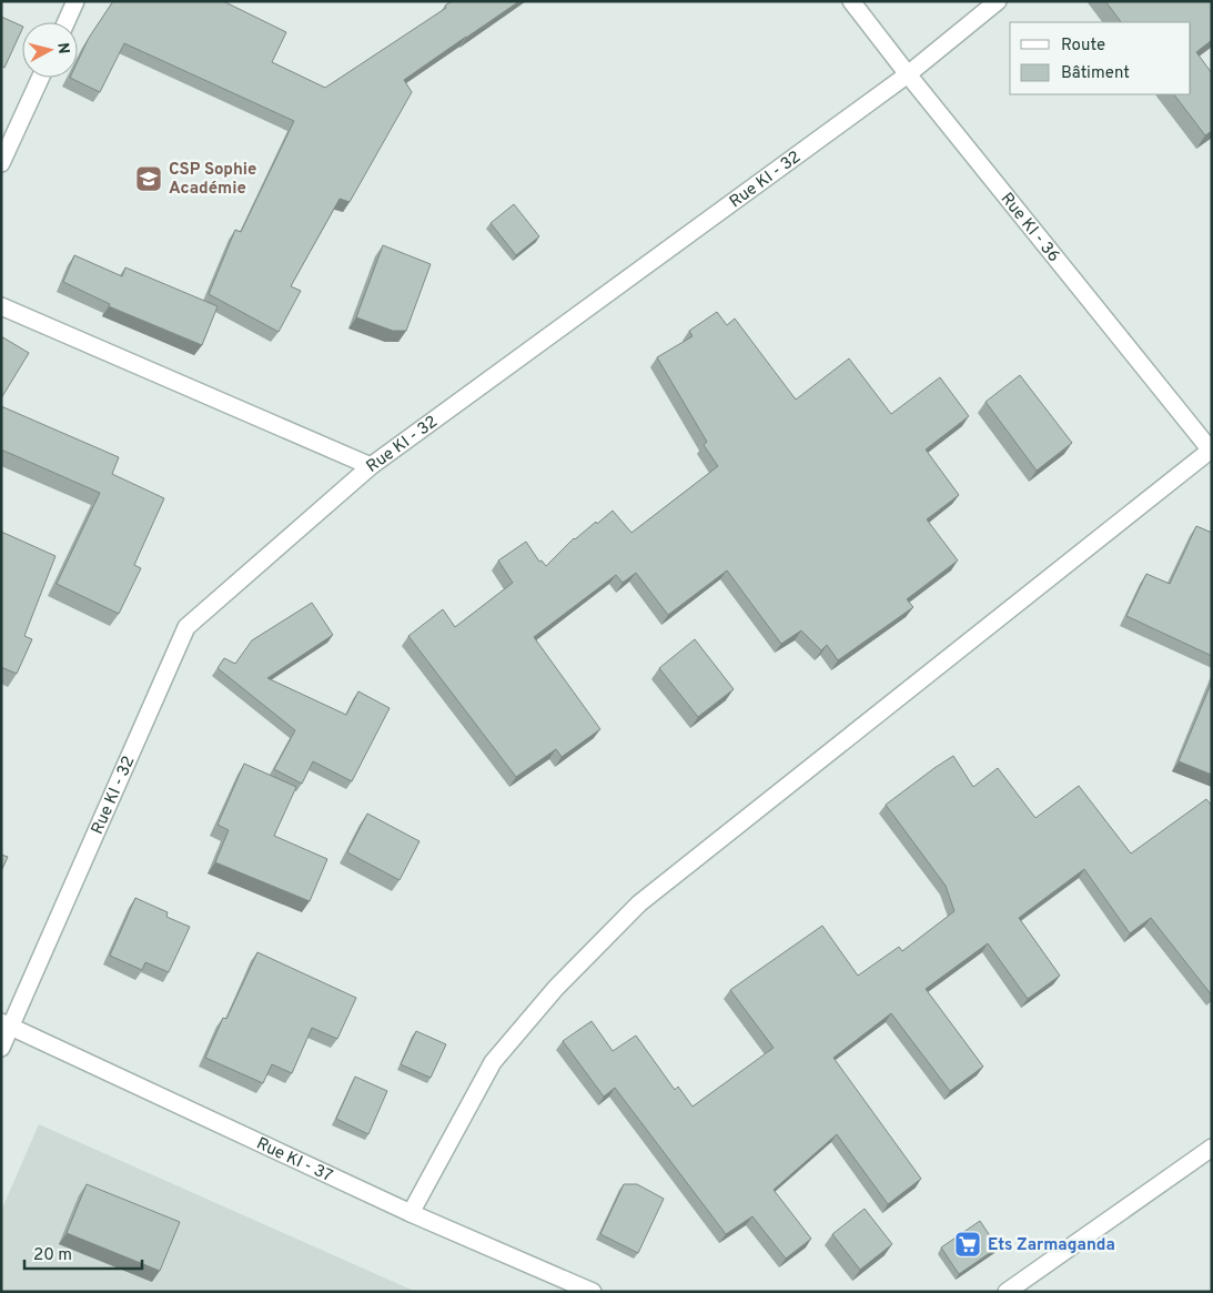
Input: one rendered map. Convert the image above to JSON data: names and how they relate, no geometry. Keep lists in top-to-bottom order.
{
  "streets": {
    "street": ["Rue KI - 32", "Rue KI - 36", "Rue KI - 37"]
  },
  "crossings": [
    ["Rue KI - 32", "Rue KI - 36"],
    ["Rue KI - 32", "Rue KI - 37"]
  ],
  "places": {
    "school or university": ["CSP Sophie Académie"],
    "supermarket": ["Ets Zarmaganda"]
  },
  "legend": ["Route", "Bâtiment"],
  "scale_bar": "20 m",
  "north": "right"
}
